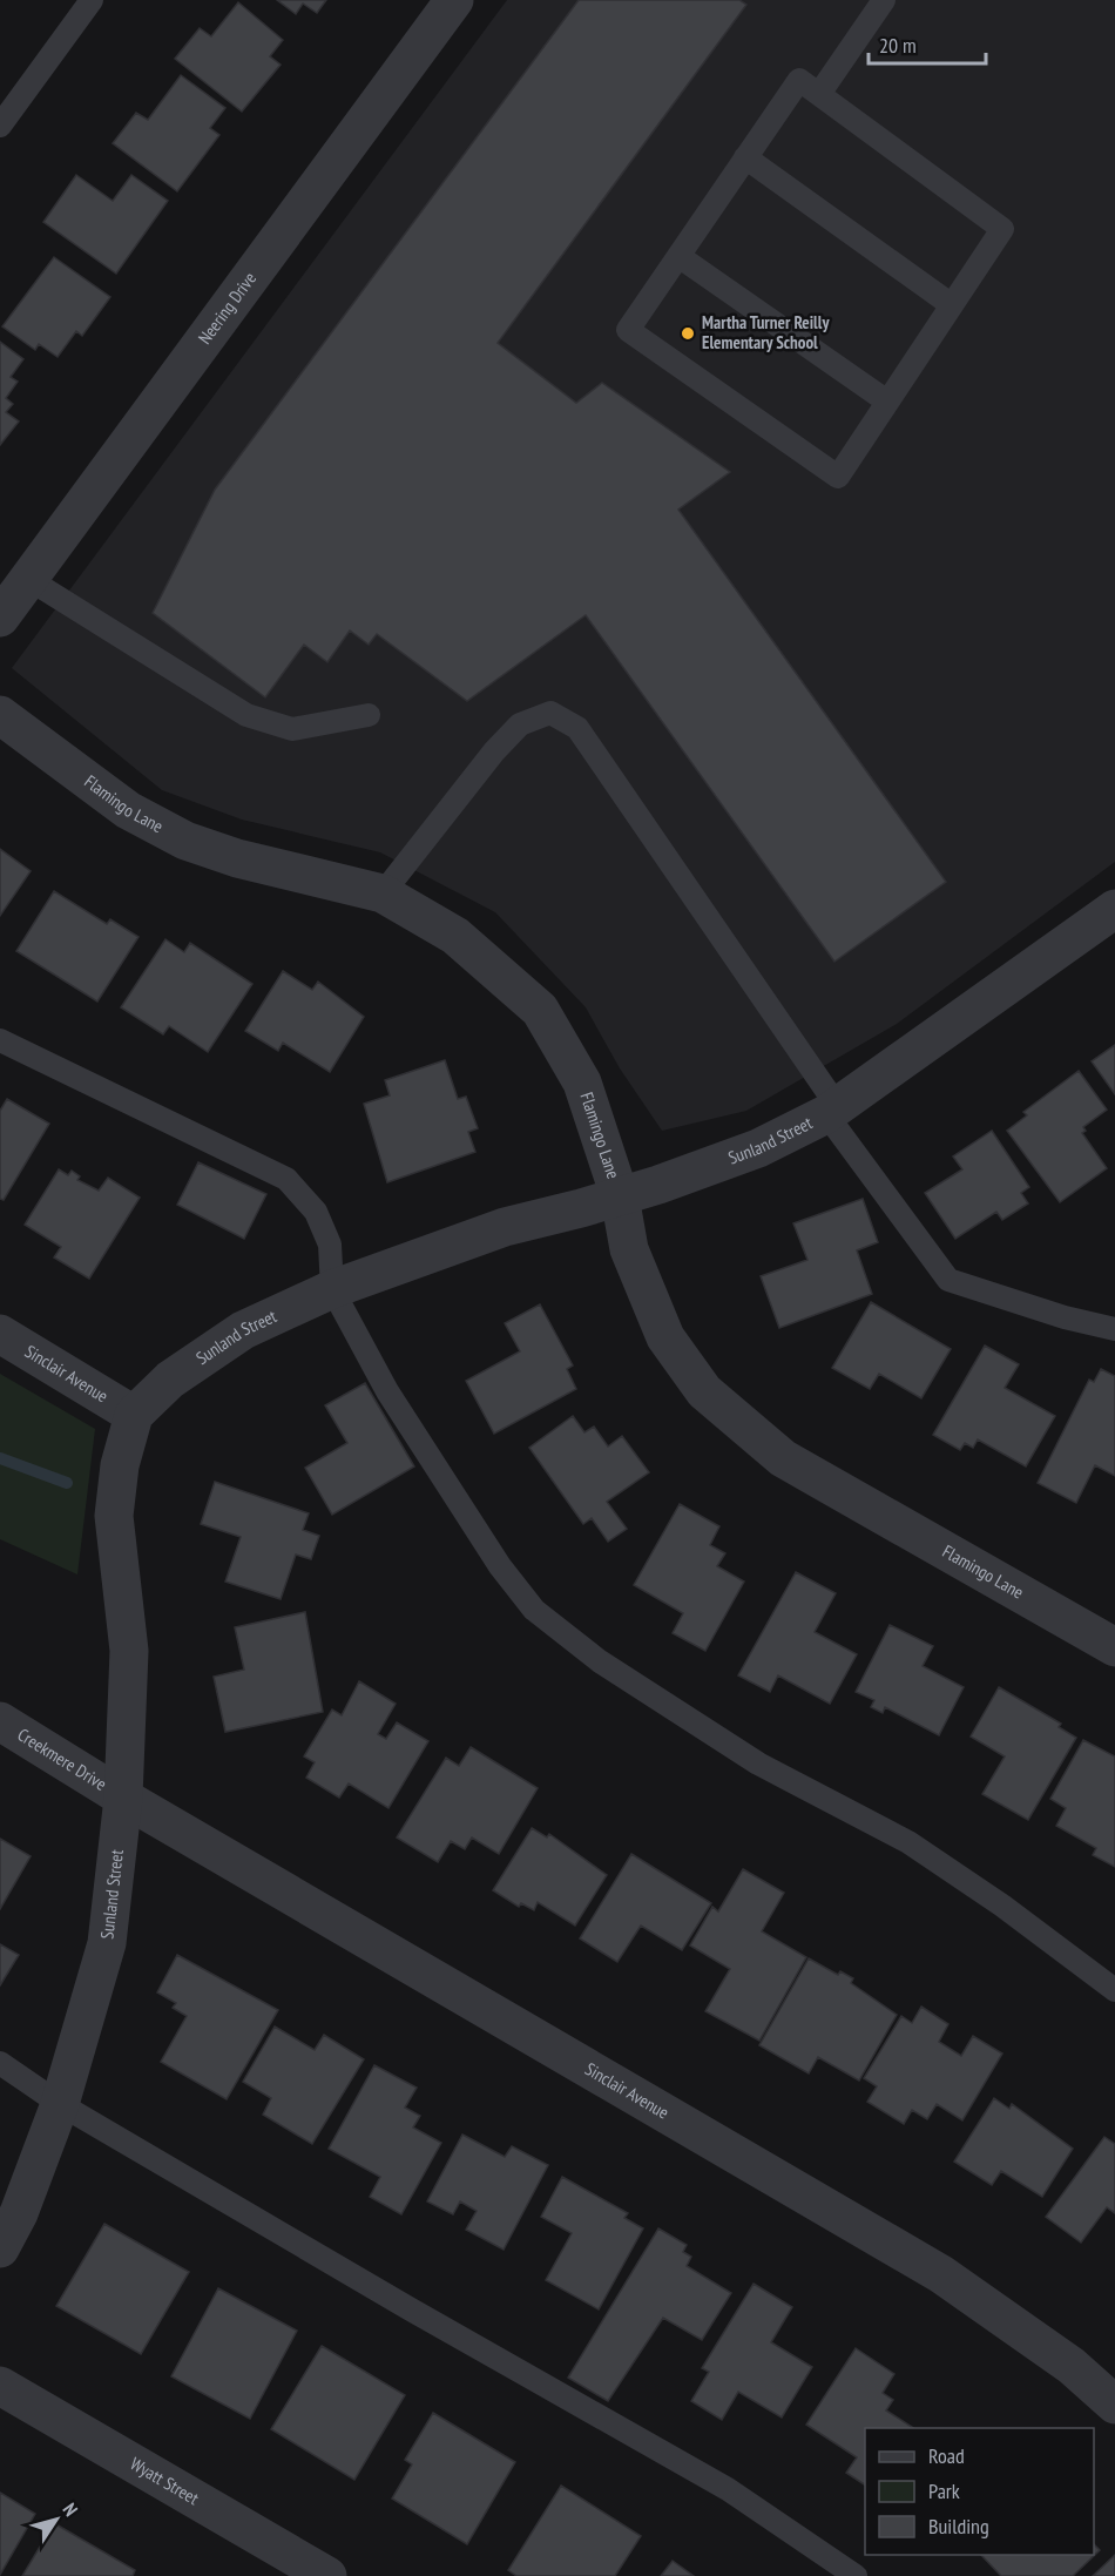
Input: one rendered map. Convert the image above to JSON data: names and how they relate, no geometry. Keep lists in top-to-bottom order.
{
  "streets": {
    "street": [
      "Neering Drive",
      "Flamingo Lane",
      "Sunland Street",
      "Sinclair Avenue",
      "Creekmere Drive",
      "Wyatt Street"
    ]
  },
  "crossings": [
    ["Flamingo Lane", "Sunland Street"],
    ["Sunland Street", "Sinclair Avenue"],
    ["Sunland Street", "Creekmere Drive"],
    ["Sinclair Avenue", "Creekmere Drive"]
  ],
  "places": ["Martha Turner Reilly Elementary School"],
  "legend": ["Road", "Park", "Building"],
  "scale_bar": "20 m",
  "north": "top right"
}
